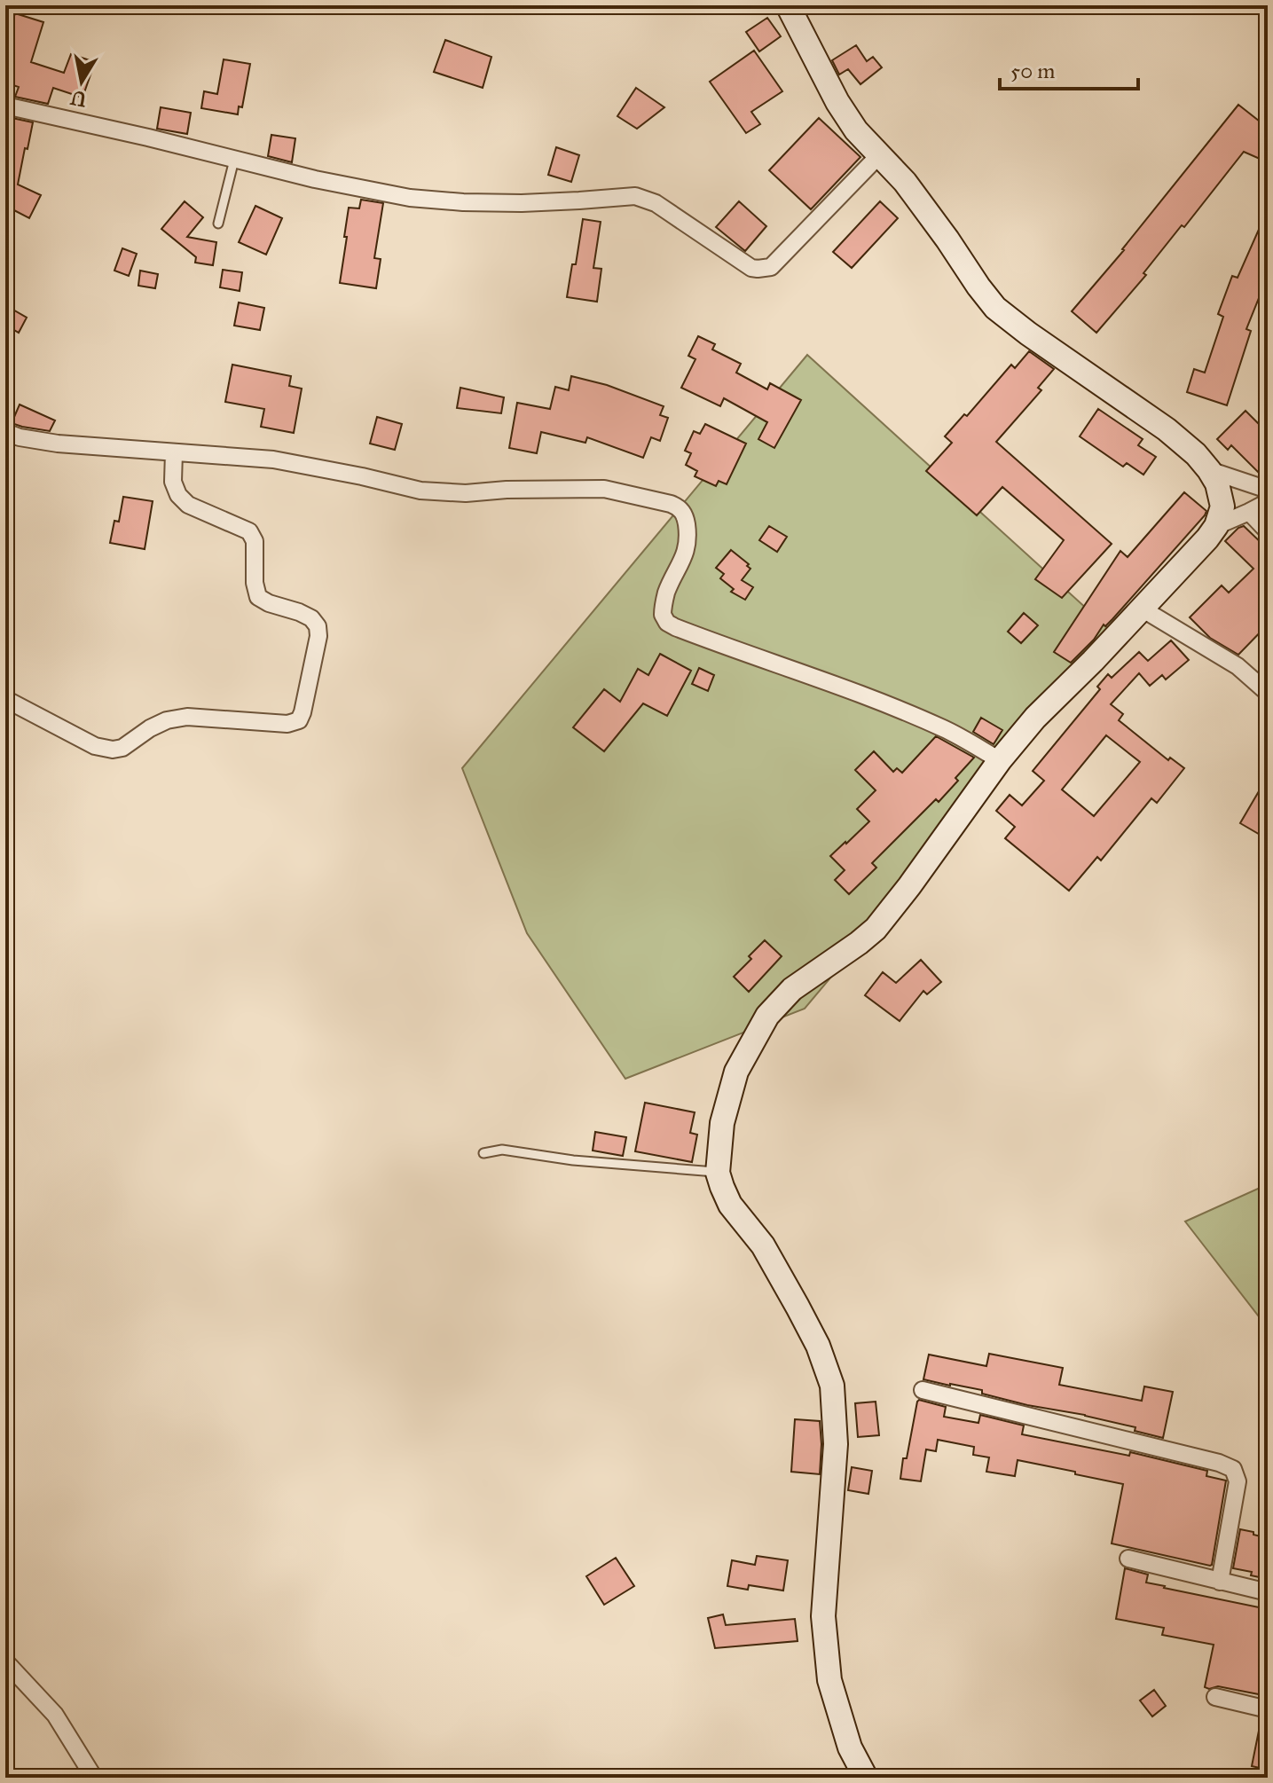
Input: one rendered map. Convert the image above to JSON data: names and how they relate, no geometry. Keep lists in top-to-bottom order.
{
  "scale_bar": "50 m",
  "north": "bottom"
}
